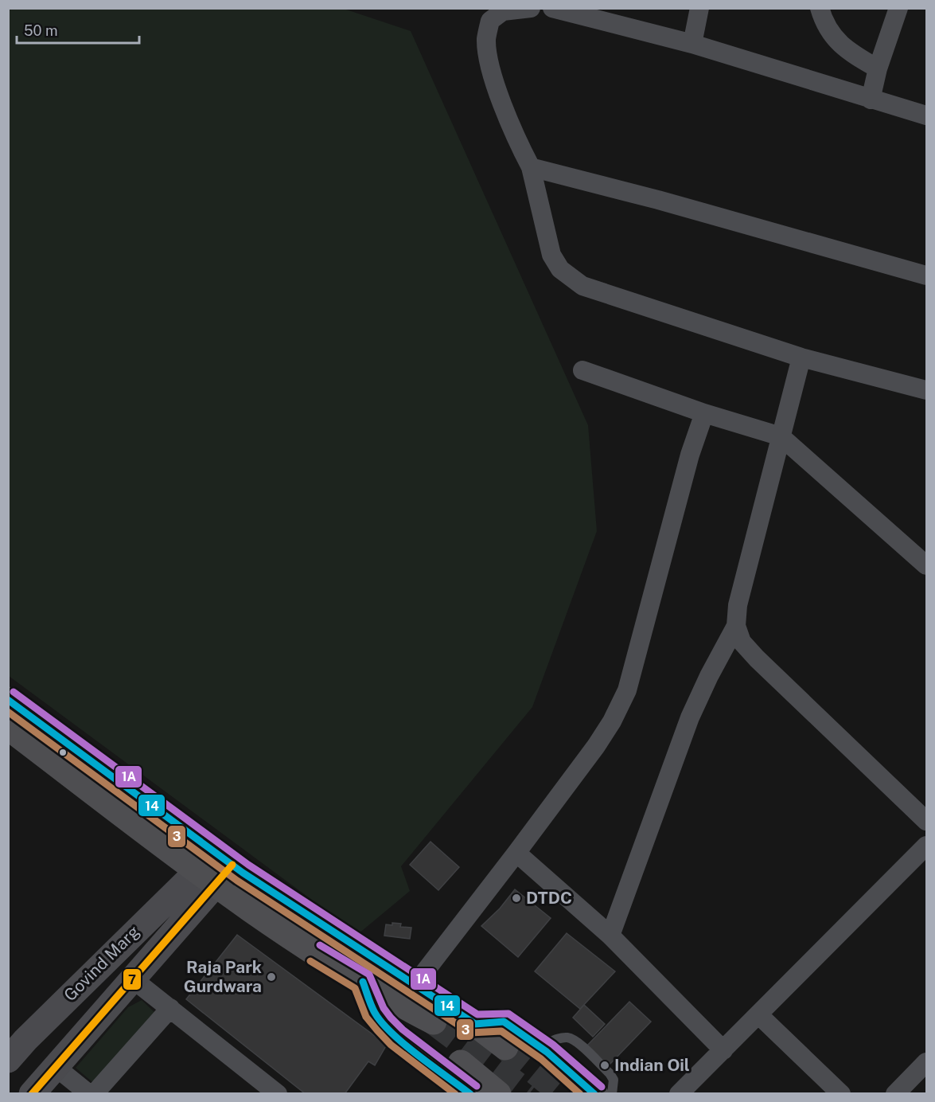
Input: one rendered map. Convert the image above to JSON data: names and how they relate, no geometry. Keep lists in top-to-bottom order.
{
  "streets": {
    "street": ["Govind Marg"]
  },
  "places": ["DTDC", "Raja Park Gurdwara", "Indian Oil"],
  "lines": [
    "transit line 1A",
    "transit line 14",
    "transit line 3",
    "transit line 7"
  ],
  "scale_bar": "50 m"
}
